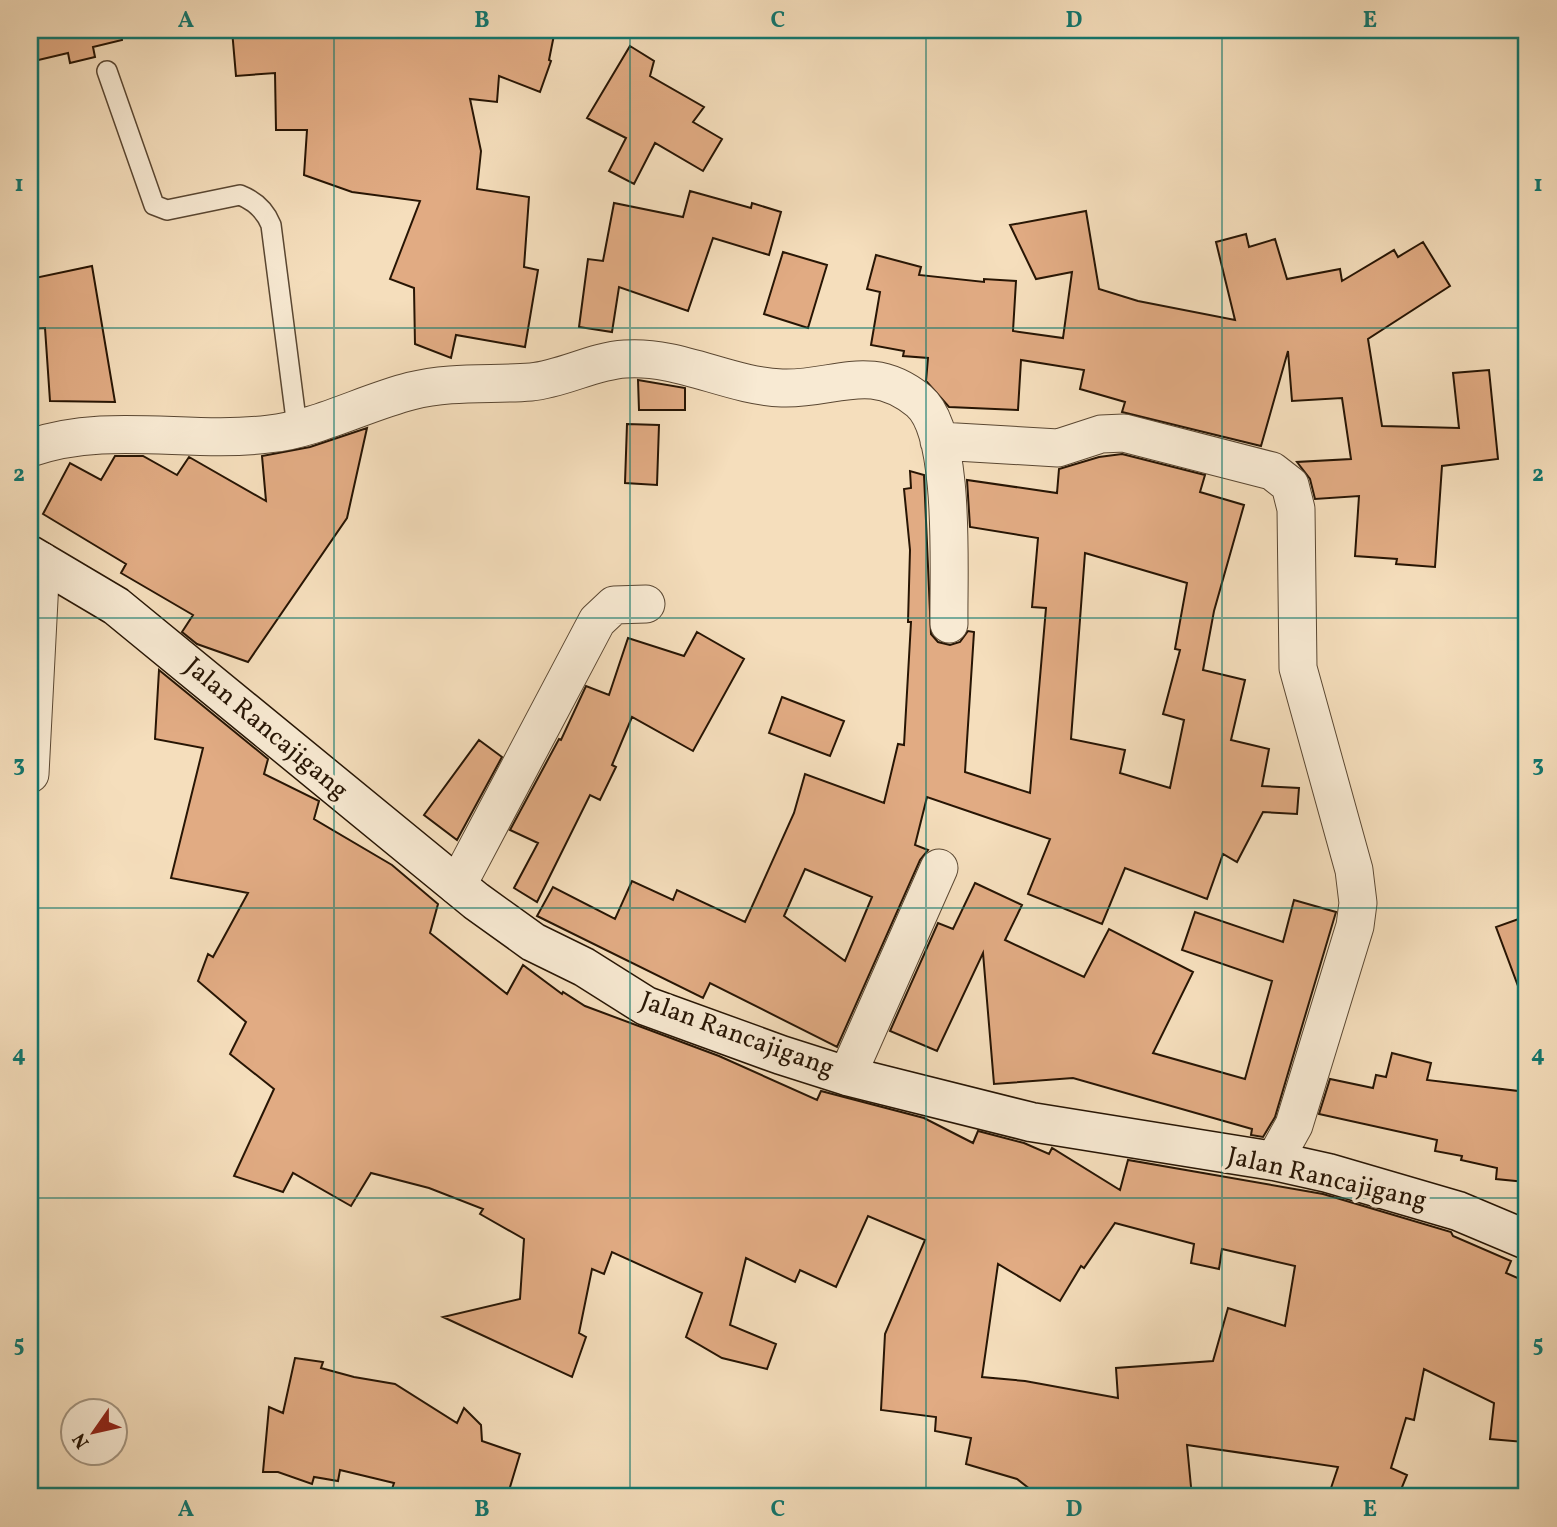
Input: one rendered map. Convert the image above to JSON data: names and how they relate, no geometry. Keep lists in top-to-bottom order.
{
  "streets": {
    "main road": ["Jalan Rancajigang"]
  },
  "north": "bottom left",
  "grid": {
    "columns": [
      "A",
      "B",
      "C",
      "D",
      "E"
    ],
    "rows": [
      "1",
      "2",
      "3",
      "4",
      "5"
    ]
  }
}
